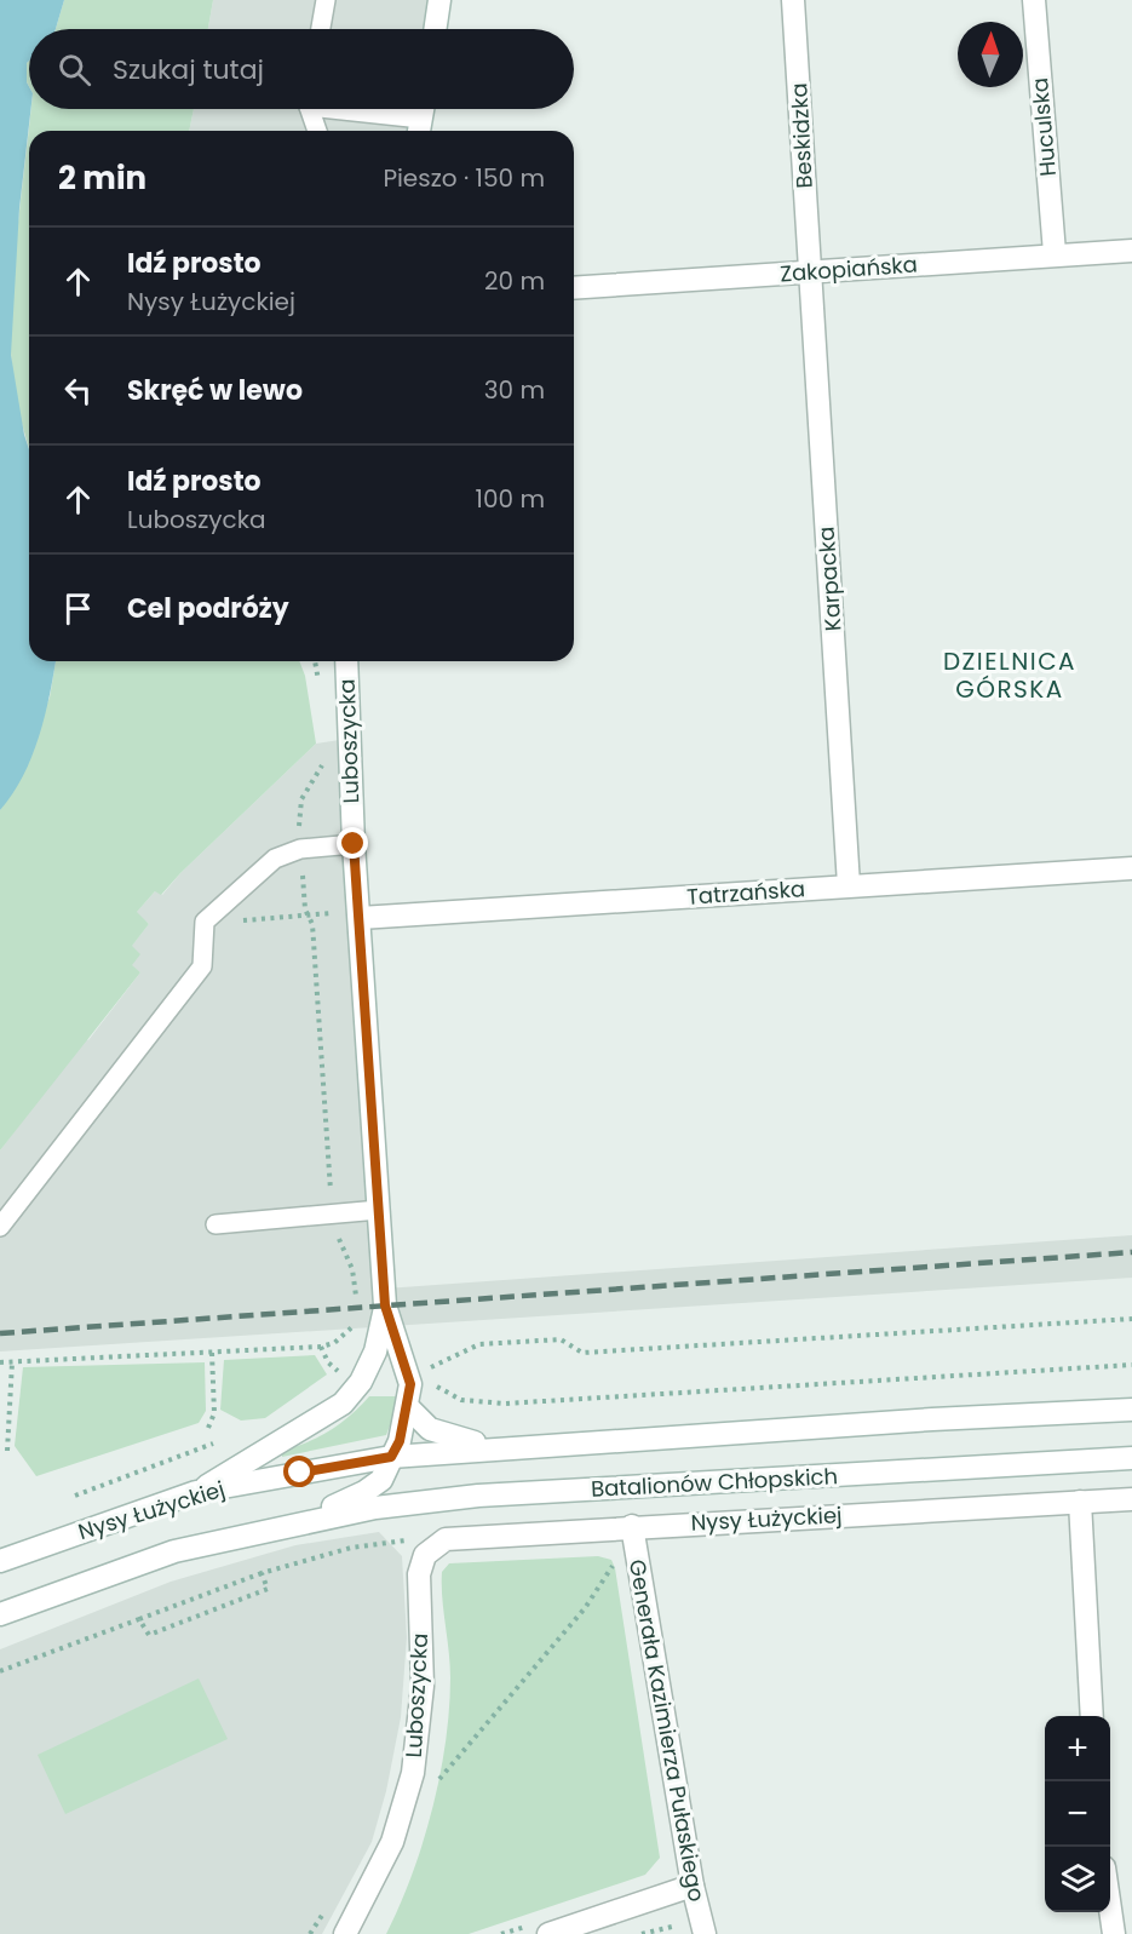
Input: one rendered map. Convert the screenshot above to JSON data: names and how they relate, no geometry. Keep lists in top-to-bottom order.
{
  "streets": {
    "street": [
      "Huculska",
      "Beskidzka",
      "Zakopiańska",
      "Karpacka",
      "Luboszycka",
      "Tatrzańska",
      "Batalionów Chłopskich",
      "Nysy Łużyckiej",
      "Generała Kazimierza Pułaskiego"
    ]
  },
  "crossings": [
    ["Huculska", "Zakopiańska"],
    ["Beskidzka", "Zakopiańska"],
    ["Beskidzka", "Karpacka"],
    ["Zakopiańska", "Karpacka"],
    ["Karpacka", "Tatrzańska"],
    ["Luboszycka", "Tatrzańska"],
    ["Luboszycka", "Nysy Łużyckiej"],
    ["Nysy Łużyckiej", "Generała Kazimierza Pułaskiego"]
  ],
  "districts": ["DZIELNICA GÓRSKA"],
  "north": "top",
  "page": {
    "search": "Szukaj tutaj",
    "heading": ["2 min", "Pieszo · 150 m"],
    "list": [
      ["Idź prosto", "Nysy Łużyckiej", "20 m"],
      ["Skręć w lewo", "30 m"],
      ["Idź prosto", "Luboszycka", "100 m"],
      "Cel podróży"
    ],
    "map_buttons": ["+", "−"]
  }
}
